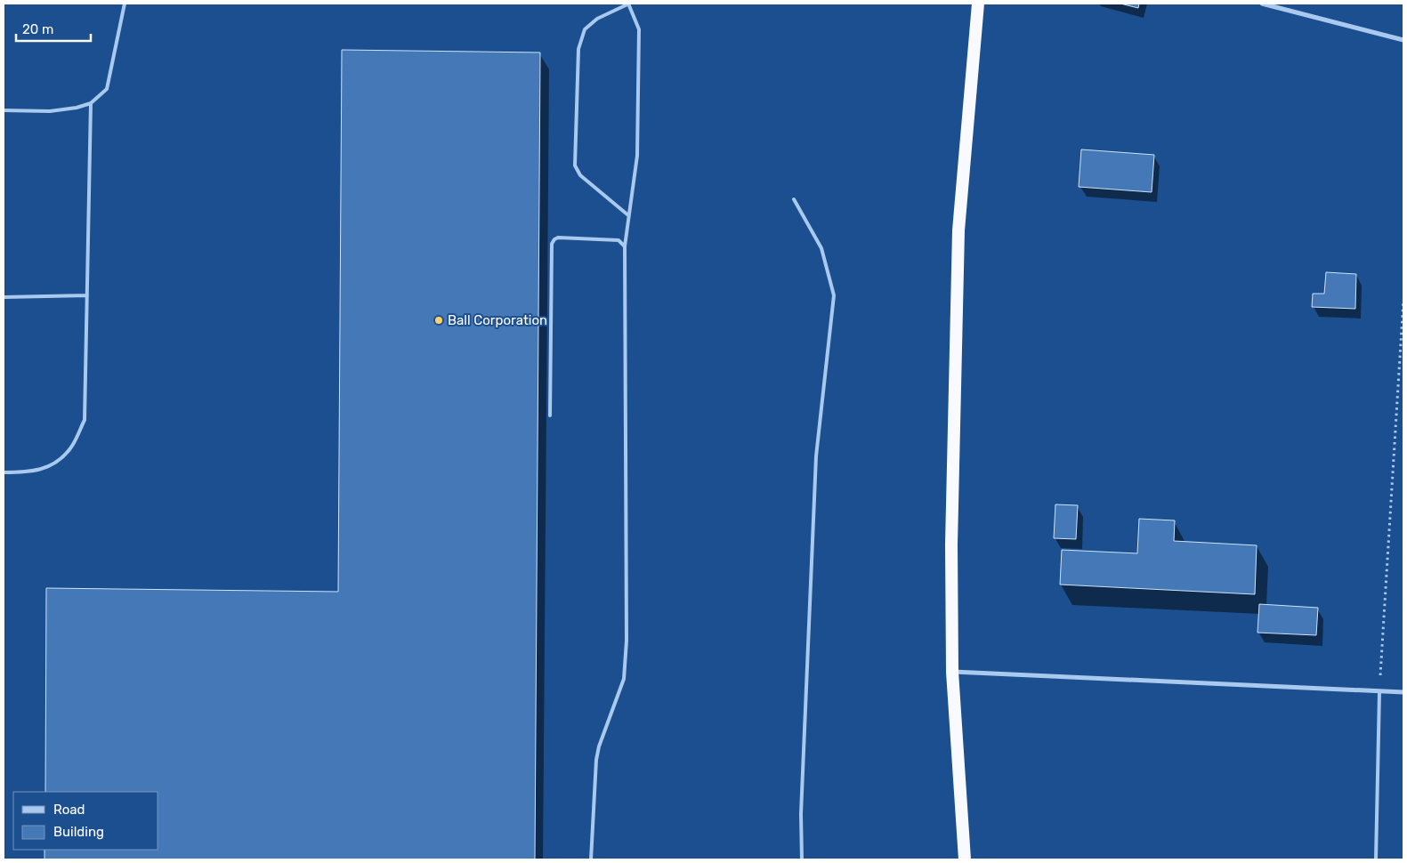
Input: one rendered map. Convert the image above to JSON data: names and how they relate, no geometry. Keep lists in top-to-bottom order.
{
  "places": ["Ball Corporation"],
  "legend": ["Road", "Building"],
  "scale_bar": "20 m"
}
